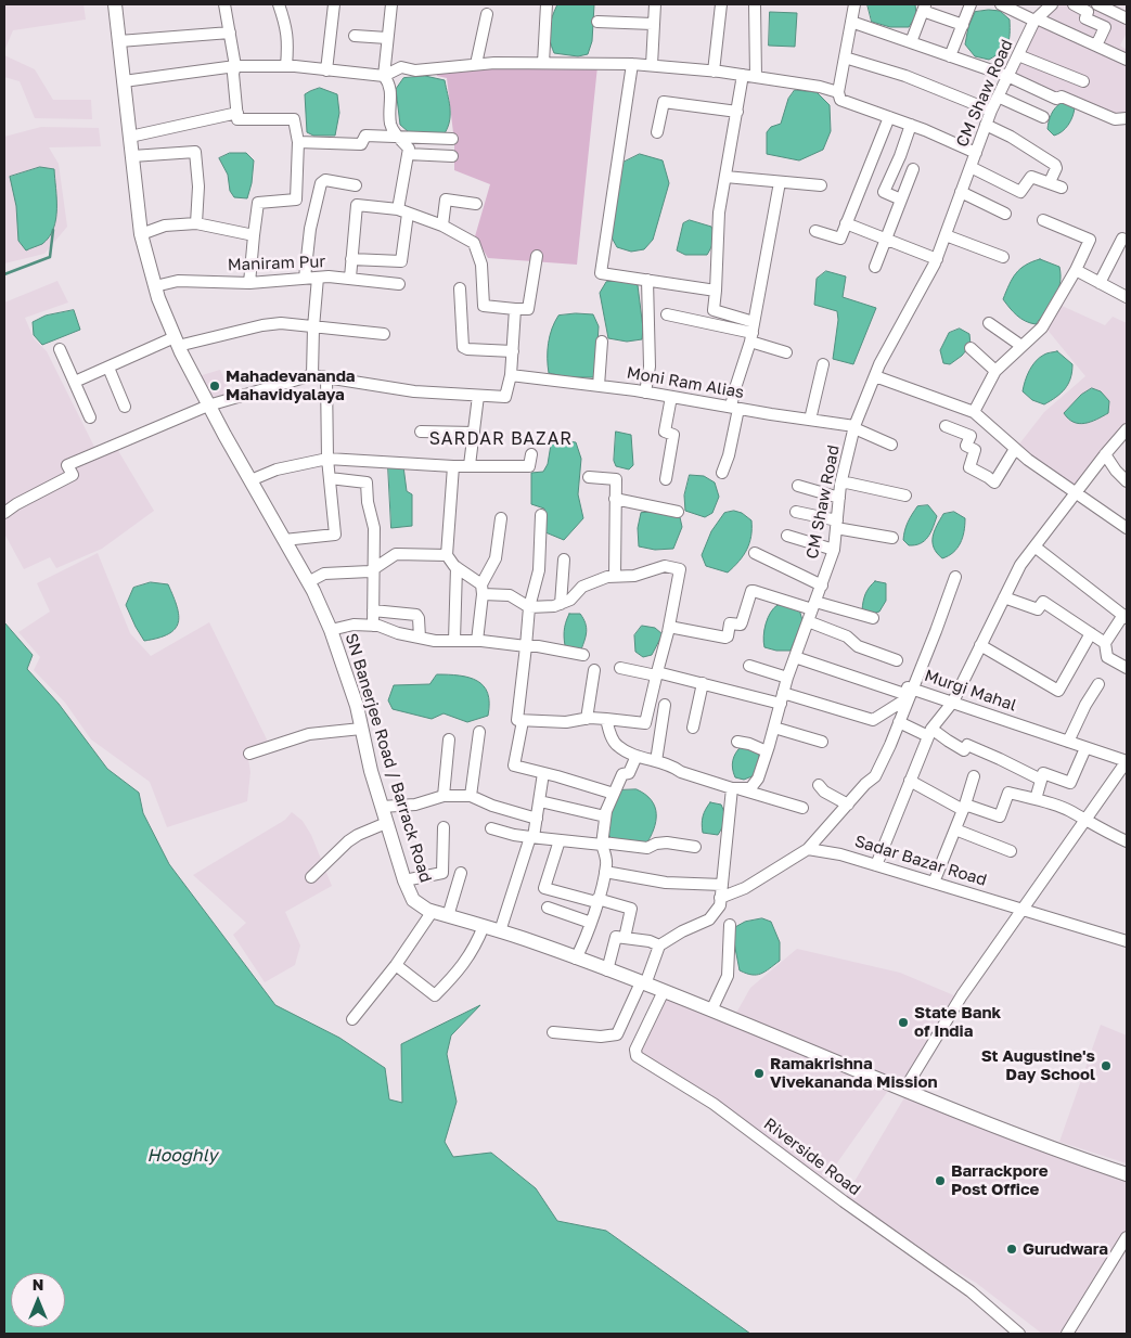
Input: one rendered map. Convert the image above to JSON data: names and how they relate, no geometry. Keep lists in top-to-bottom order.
{
  "streets": {
    "street": [
      "CM Shaw Road",
      "Maniram Pur",
      "Moni Ram Alias",
      "Murgi Mahal",
      "SN Banerjee Road / Barrack Road",
      "Sadar Bazar Road",
      "Riverside Road"
    ]
  },
  "crossings": [
    ["CM Shaw Road", "Moni Ram Alias"],
    ["CM Shaw Road", "Murgi Mahal"],
    ["Maniram Pur", "SN Banerjee Road / Barrack Road"],
    ["SN Banerjee Road / Barrack Road", "Riverside Road"]
  ],
  "districts": ["SARDAR BAZAR"],
  "water": ["Hooghly"],
  "places": [
    "Mahadevananda Mahavidyalaya",
    "State Bank of India",
    "St Augustine's Day School",
    "Ramakrishna Vivekananda Mission",
    "Barrackpore Post Office",
    "Gurudwara"
  ],
  "north": "top"
}
